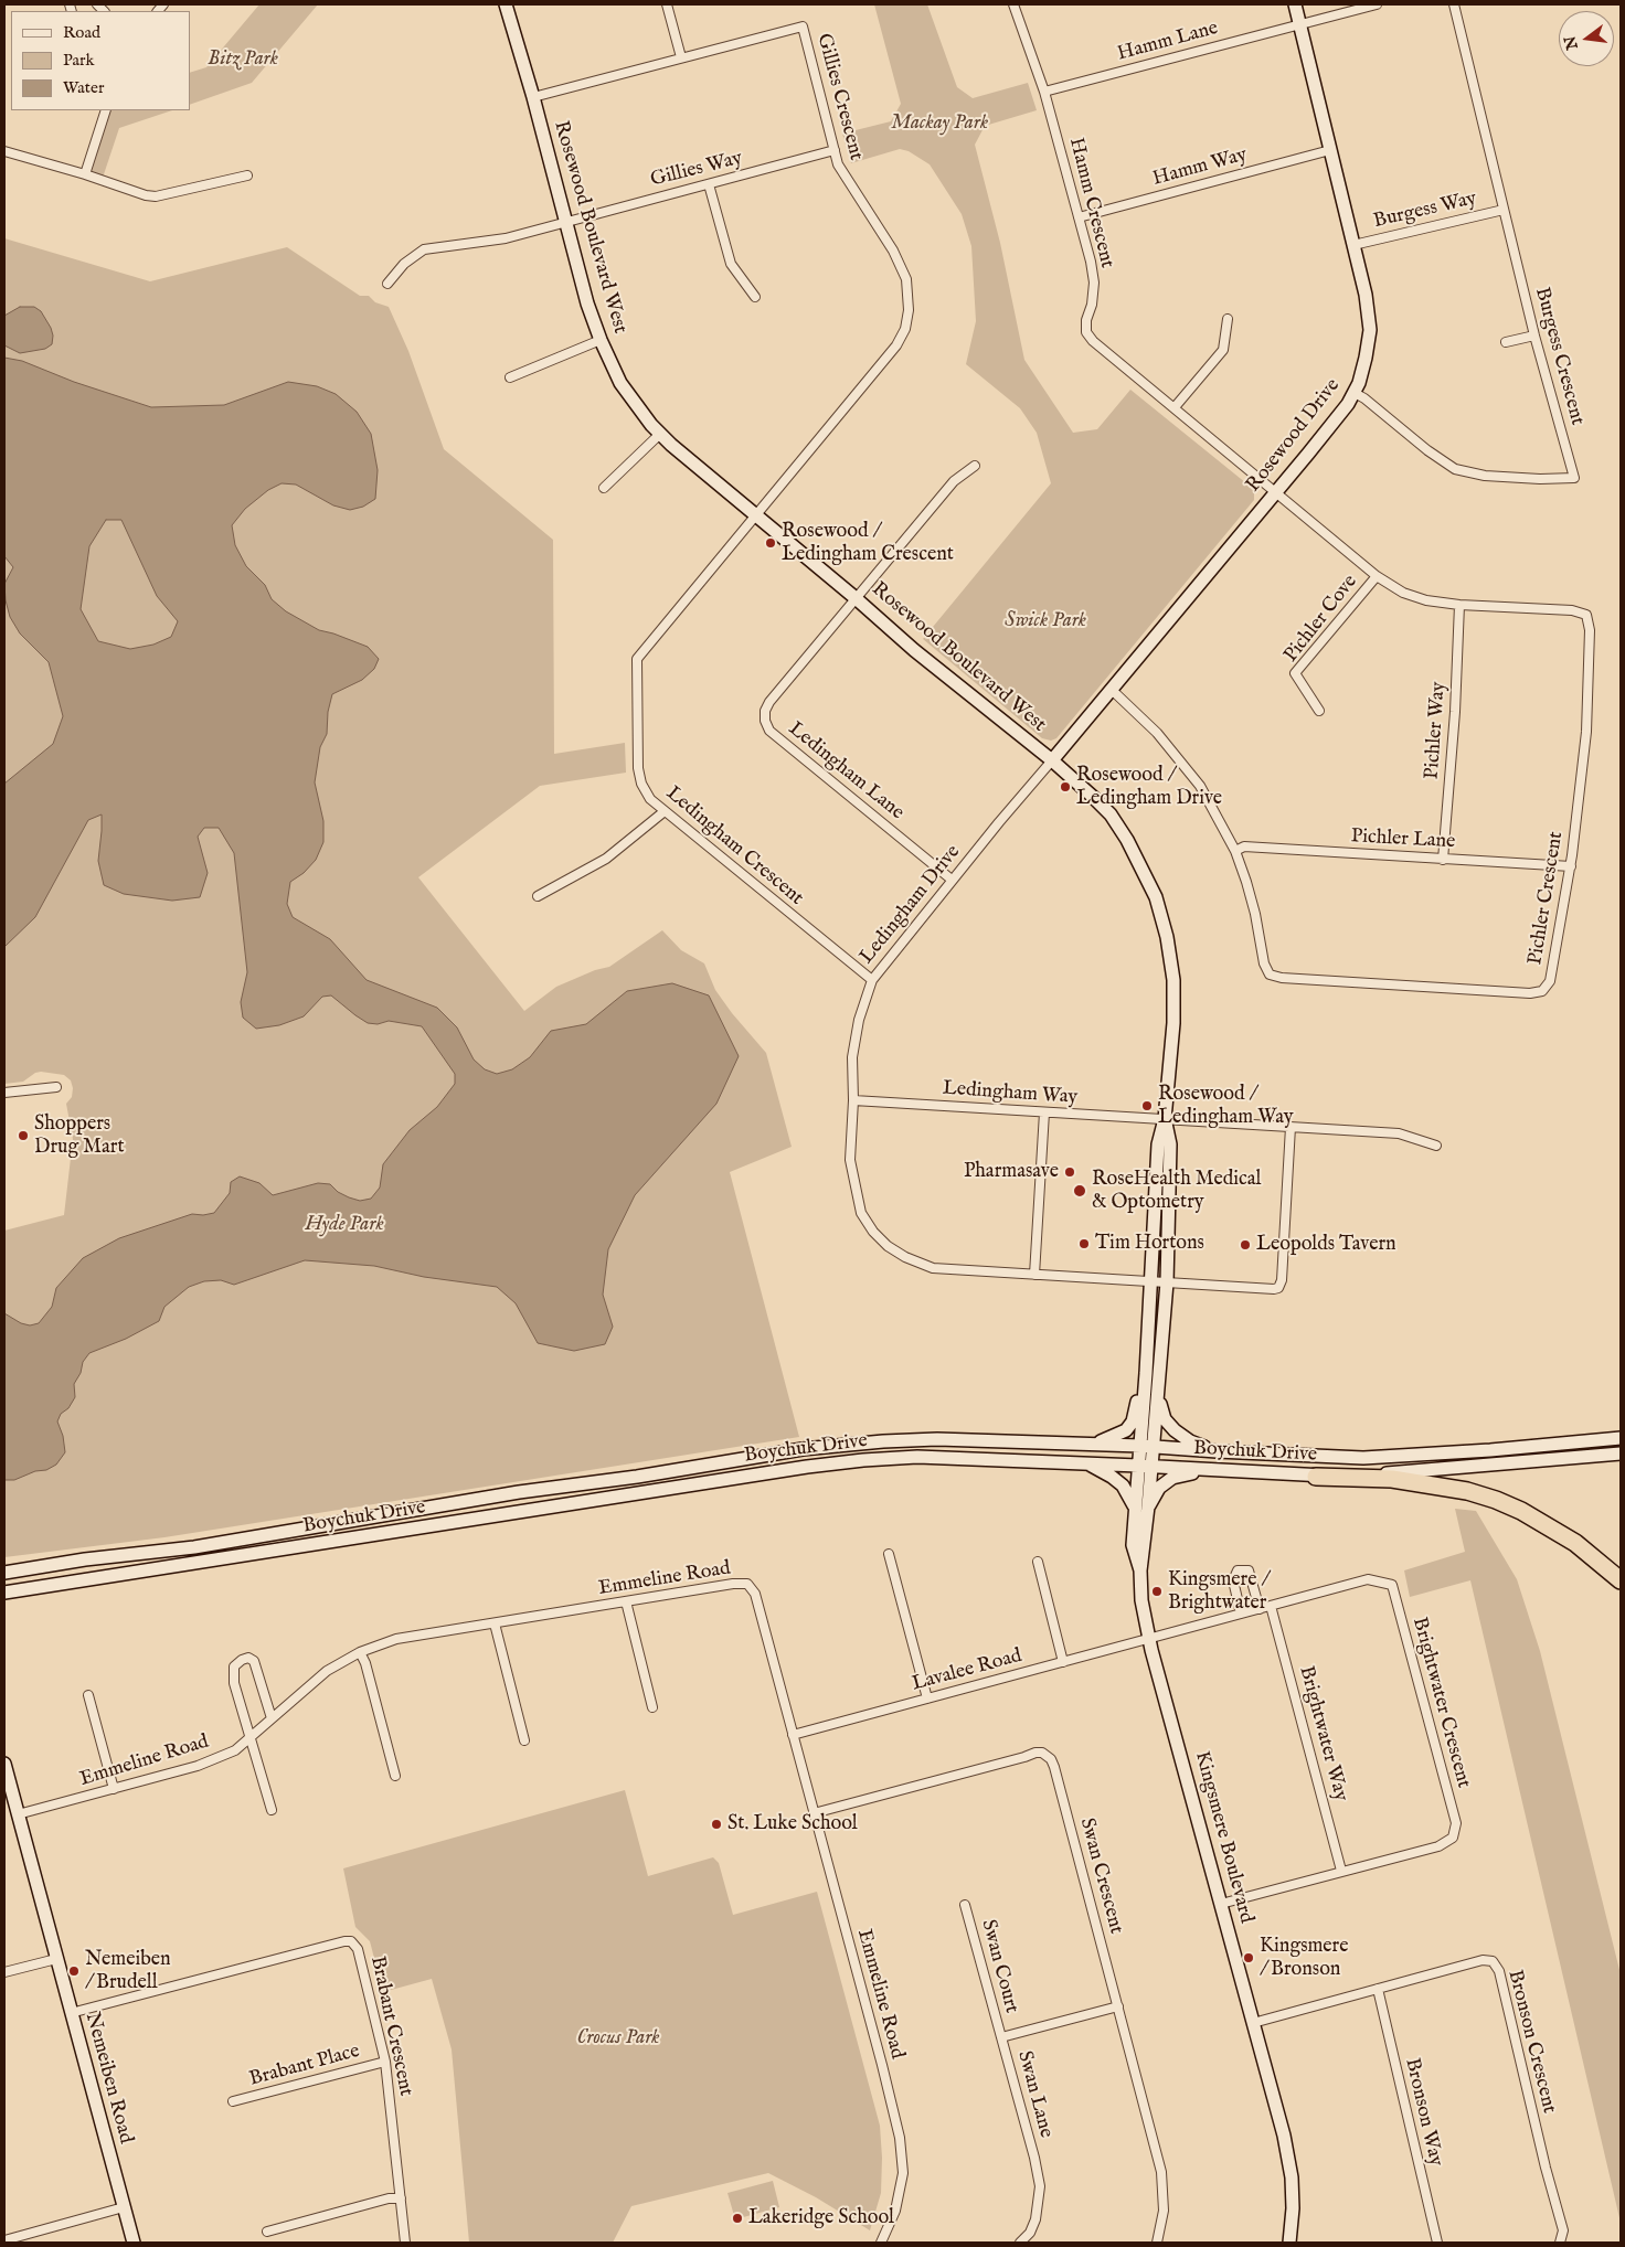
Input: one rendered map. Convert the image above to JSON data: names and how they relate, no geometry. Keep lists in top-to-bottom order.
{
  "streets": {
    "street": [
      "Hamm Lane",
      "Gillies Crescent",
      "Hamm Way",
      "Gillies Way",
      "Hamm Crescent",
      "Burgess Way",
      "Rosewood Boulevard West",
      "Burgess Crescent",
      "Rosewood Drive",
      "Pichler Cove",
      "Pichler Way",
      "Ledingham Lane",
      "Pichler Lane",
      "Ledingham Crescent",
      "Pichler Crescent",
      "Ledingham Drive",
      "Ledingham Way",
      "Boychuk Drive",
      "Emmeline Road",
      "Lavalee Road",
      "Brightwater Crescent",
      "Brightwater Way",
      "Kingsmere Boulevard",
      "Swan Crescent",
      "Swan Court",
      "Brabant Crescent",
      "Bronson Crescent",
      "Brabant Place",
      "Nemeiben Road",
      "Swan Lane",
      "Bronson Way"
    ]
  },
  "crossings": [
    ["Hamm Lane", "Hamm Crescent"],
    ["Hamm Lane", "Rosewood Drive"],
    ["Gillies Crescent", "Gillies Way"],
    ["Gillies Crescent", "Rosewood Boulevard West"],
    ["Gillies Crescent", "Ledingham Crescent"],
    ["Hamm Way", "Hamm Crescent"],
    ["Hamm Way", "Rosewood Drive"],
    ["Gillies Way", "Rosewood Boulevard West"],
    ["Hamm Crescent", "Rosewood Drive"],
    ["Hamm Crescent", "Pichler Crescent"],
    ["Burgess Way", "Burgess Crescent"],
    ["Burgess Way", "Rosewood Drive"],
    ["Rosewood Boulevard West", "Rosewood Drive"],
    ["Rosewood Boulevard West", "Ledingham Lane"],
    ["Rosewood Boulevard West", "Ledingham Crescent"],
    ["Rosewood Boulevard West", "Ledingham Drive"],
    ["Rosewood Boulevard West", "Ledingham Way"],
    ["Rosewood Boulevard West", "Boychuk Drive"],
    ["Rosewood Boulevard West", "Kingsmere Boulevard"],
    ["Burgess Crescent", "Rosewood Drive"],
    ["Rosewood Drive", "Pichler Crescent"],
    ["Rosewood Drive", "Ledingham Drive"],
    ["Pichler Cove", "Pichler Crescent"],
    ["Pichler Way", "Pichler Lane"],
    ["Pichler Way", "Pichler Crescent"],
    ["Ledingham Lane", "Ledingham Drive"],
    ["Pichler Lane", "Pichler Crescent"],
    ["Ledingham Crescent", "Ledingham Drive"],
    ["Ledingham Drive", "Ledingham Way"],
    ["Boychuk Drive", "Kingsmere Boulevard"],
    ["Emmeline Road", "Lavalee Road"],
    ["Emmeline Road", "Swan Crescent"],
    ["Emmeline Road", "Nemeiben Road"],
    ["Lavalee Road", "Brightwater Crescent"],
    ["Lavalee Road", "Kingsmere Boulevard"],
    ["Brightwater Crescent", "Brightwater Way"],
    ["Brightwater Crescent", "Kingsmere Boulevard"],
    ["Kingsmere Boulevard", "Bronson Crescent"],
    ["Swan Crescent", "Swan Lane"],
    ["Swan Court", "Swan Lane"],
    ["Brabant Crescent", "Brabant Place"],
    ["Brabant Crescent", "Nemeiben Road"],
    ["Bronson Crescent", "Bronson Way"]
  ],
  "parks": [
    "Bitz Park",
    "Mackay Park",
    "Swick Park",
    "Hyde Park",
    "Crocus Park"
  ],
  "places": [
    "Rosewood / Ledingham Crescent",
    "Rosewood / Ledingham Drive",
    "Rosewood / Ledingham Way",
    "Shoppers Drug Mart",
    "Pharmasave",
    "RoseHealth Medical & Optometry",
    "Tim Hortons",
    "Leopolds Tavern",
    "Kingsmere / Brightwater",
    "St. Luke School",
    "Kingsmere / Bronson",
    "Nemeiben / Brudell",
    "Lakeridge School"
  ],
  "legend": ["Road", "Park", "Water"],
  "north": "left"
}
